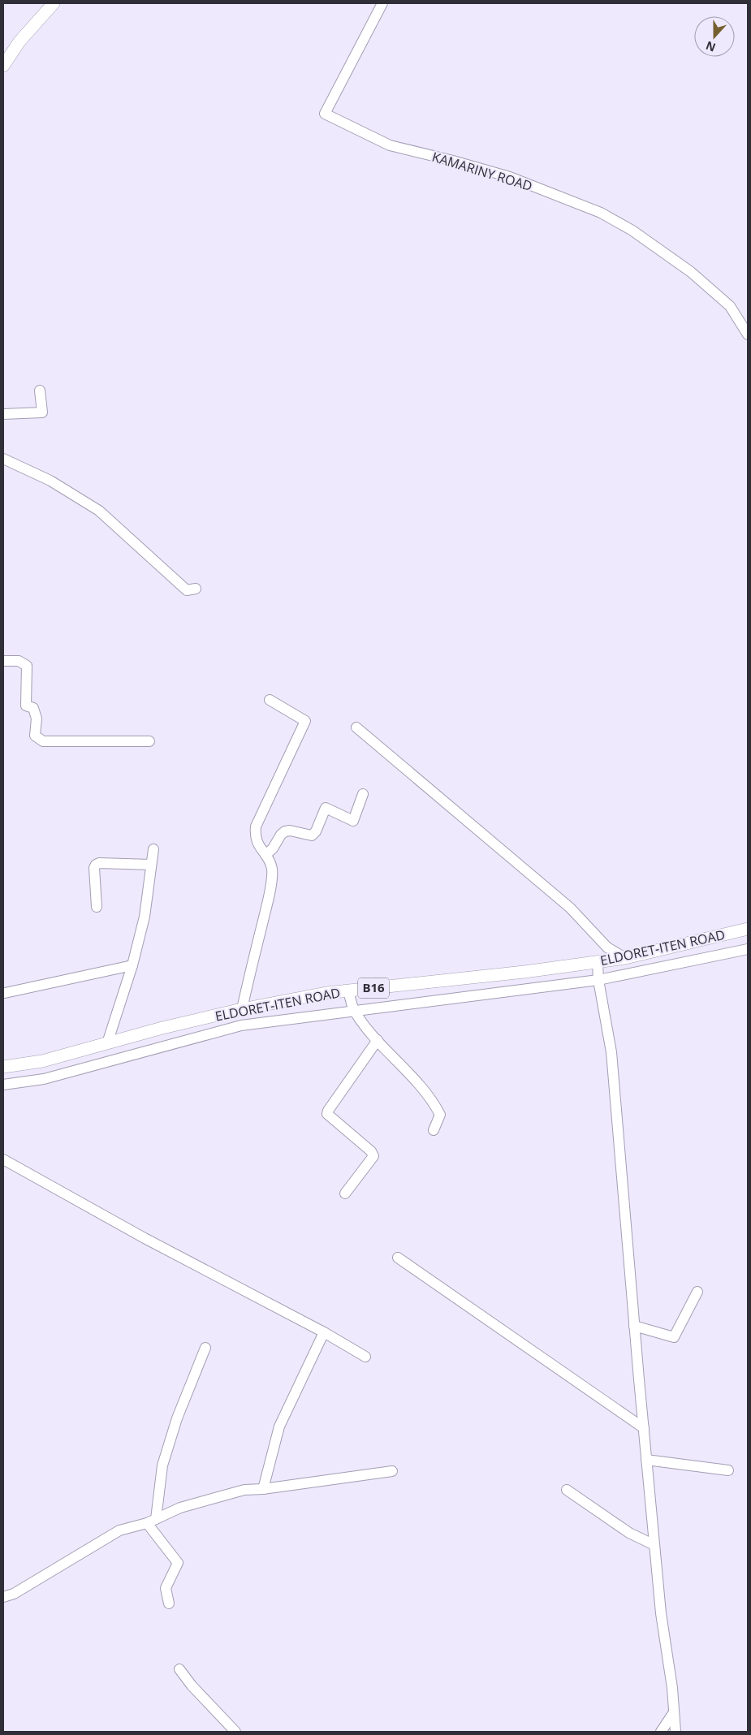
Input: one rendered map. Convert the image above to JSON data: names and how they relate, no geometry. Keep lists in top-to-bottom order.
{
  "streets": {
    "main road": ["ELDORET-ITEN ROAD", "B16"],
    "street": ["KAMARINY ROAD"]
  },
  "north": "bottom"
}
